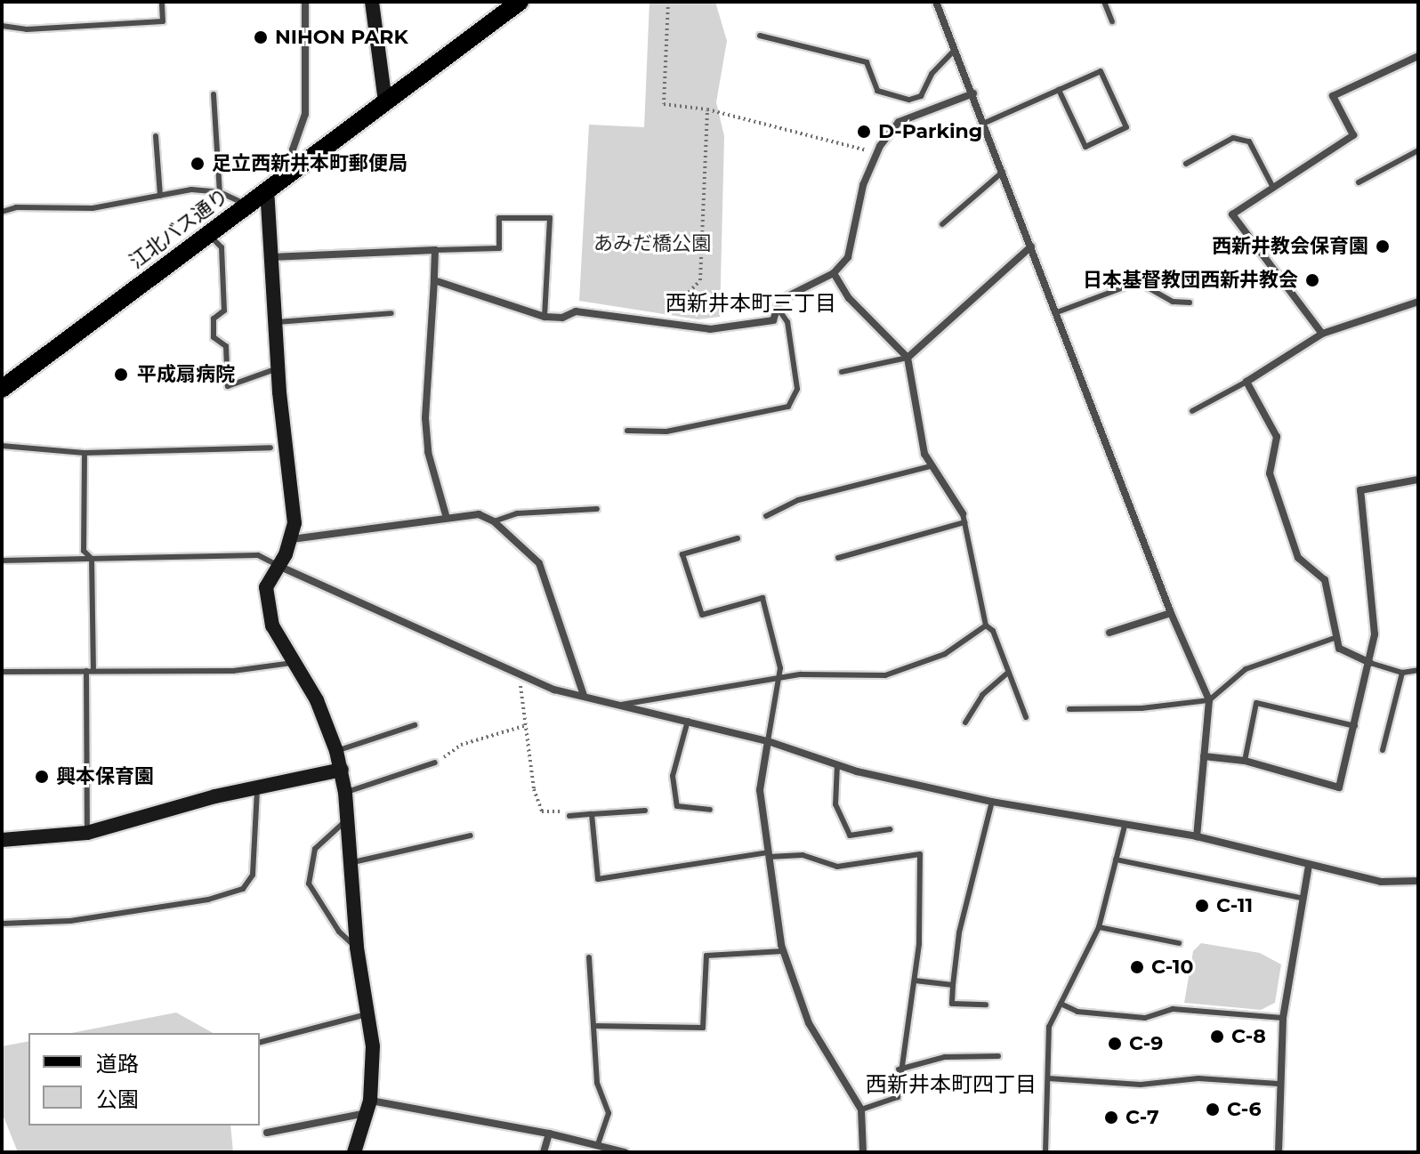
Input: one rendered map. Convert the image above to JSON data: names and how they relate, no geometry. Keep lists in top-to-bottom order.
{
  "streets": {
    "main road": ["江北バス通り"]
  },
  "districts": ["西新井本町三丁目", "西新井本町四丁目"],
  "parks": ["あみだ橋公園"],
  "places": [
    "NIHON PARK",
    "D-Parking",
    "足立西新井本町郵便局",
    "西新井教会保育園",
    "日本基督教団西新井教会",
    "平成扇病院",
    "興本保育園",
    "C-11",
    "C-10",
    "C-8",
    "C-9",
    "C-6",
    "C-7"
  ],
  "legend": ["道路", "公園"]
}
